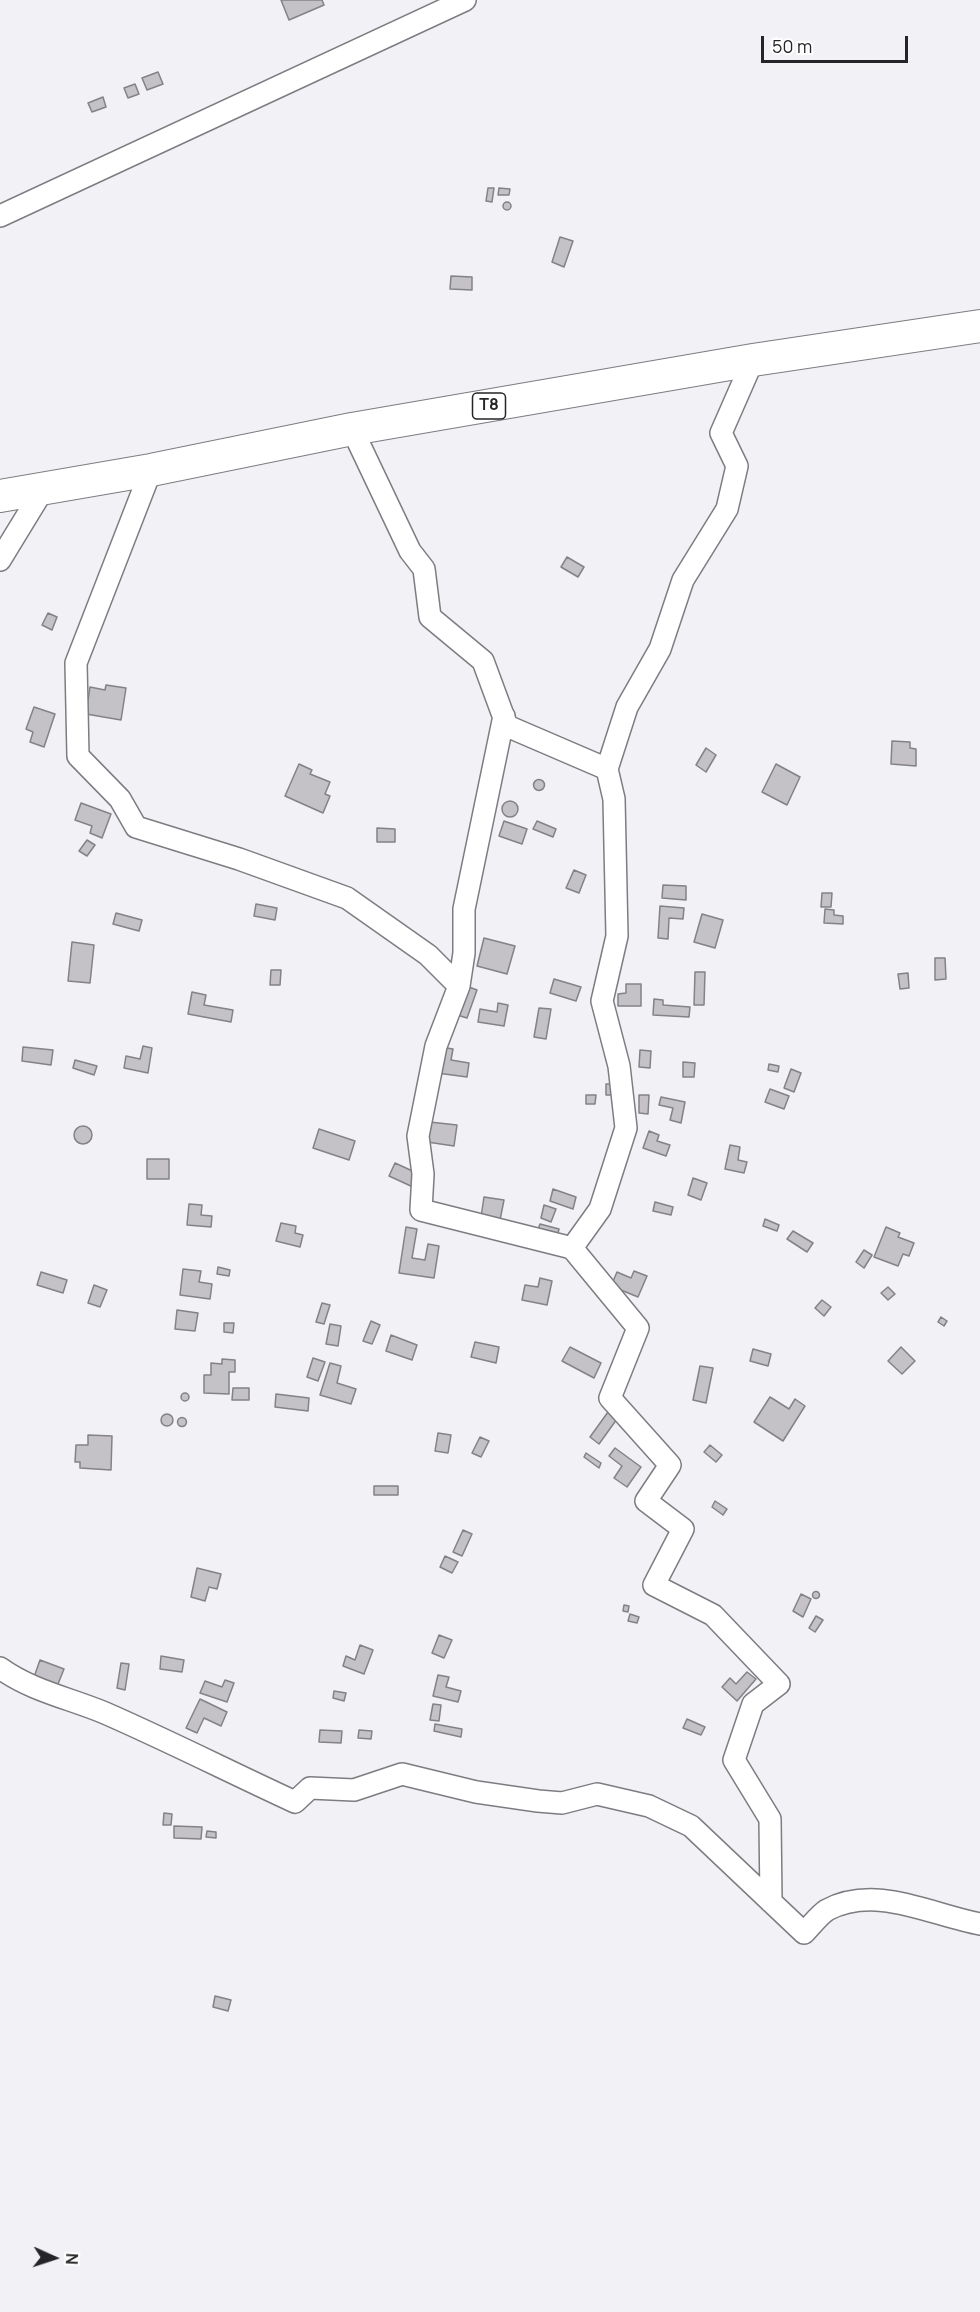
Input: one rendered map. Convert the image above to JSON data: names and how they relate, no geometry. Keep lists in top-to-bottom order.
{
  "streets": {
    "highway": ["T8"]
  },
  "scale_bar": "50 m",
  "north": "right"
}
